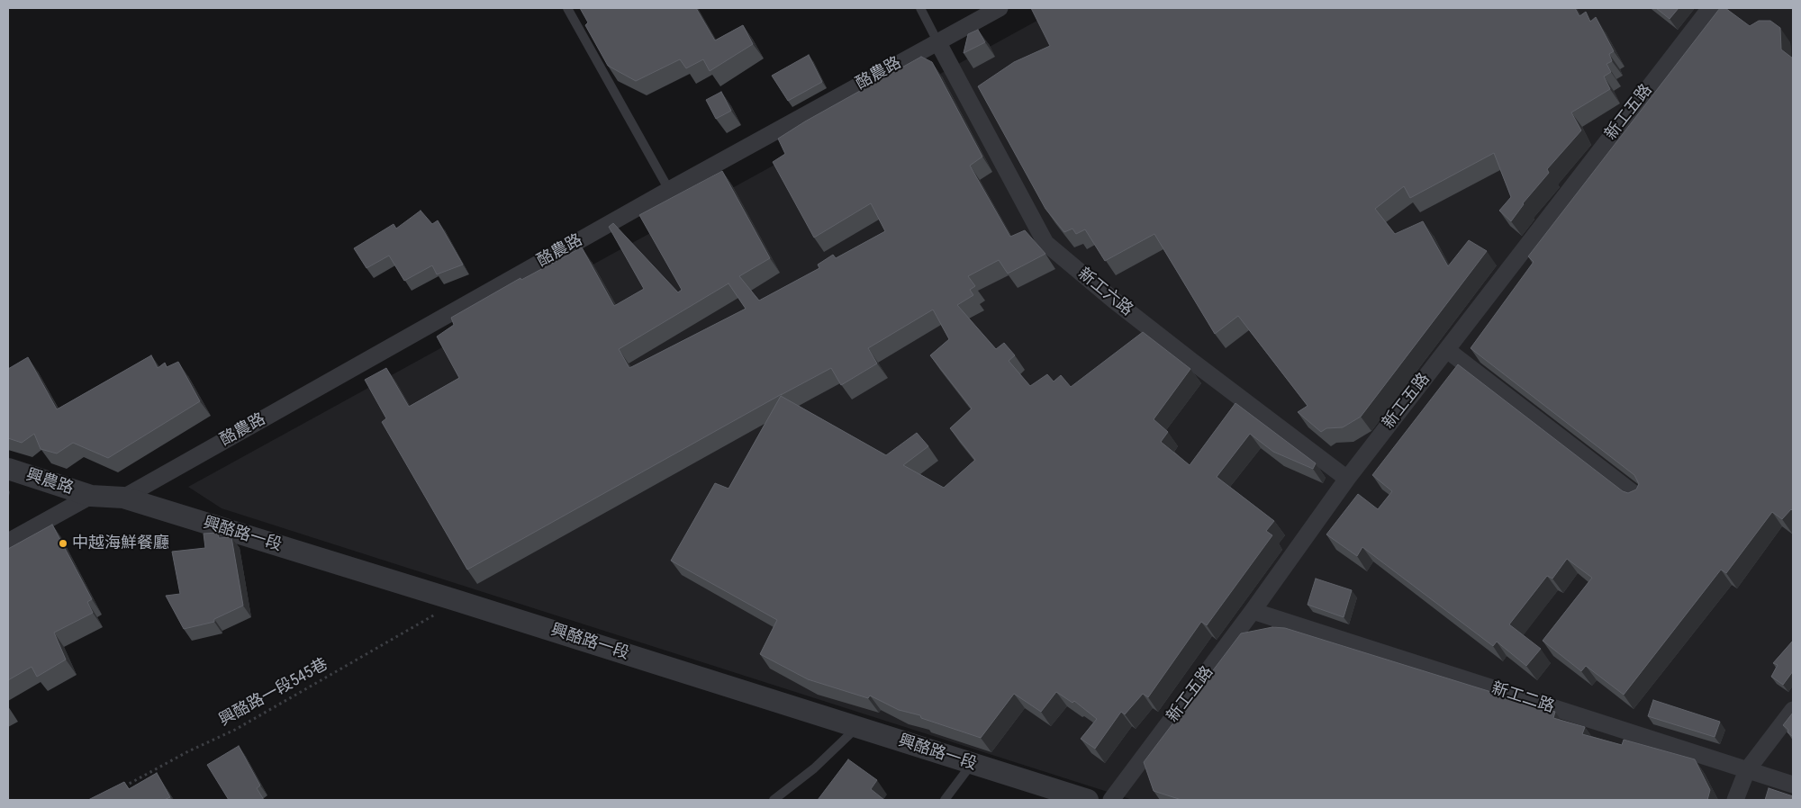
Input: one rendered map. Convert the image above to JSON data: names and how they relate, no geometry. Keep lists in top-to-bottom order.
{
  "streets": {
    "street": [
      "酪農路",
      "新工五路",
      "新工六路",
      "興農路",
      "興酪路一段",
      "新工二路"
    ],
    "path": ["興酪路一段545巷"]
  },
  "crossings": [
    ["酪農路", "新工六路"],
    ["酪農路", "興酪路一段"],
    ["新工五路", "新工六路"],
    ["新工五路", "新工二路"],
    ["興農路", "興酪路一段"],
    ["興酪路一段", "興酪路一段545巷"]
  ],
  "places": ["中越海鮮餐廳"]
}
